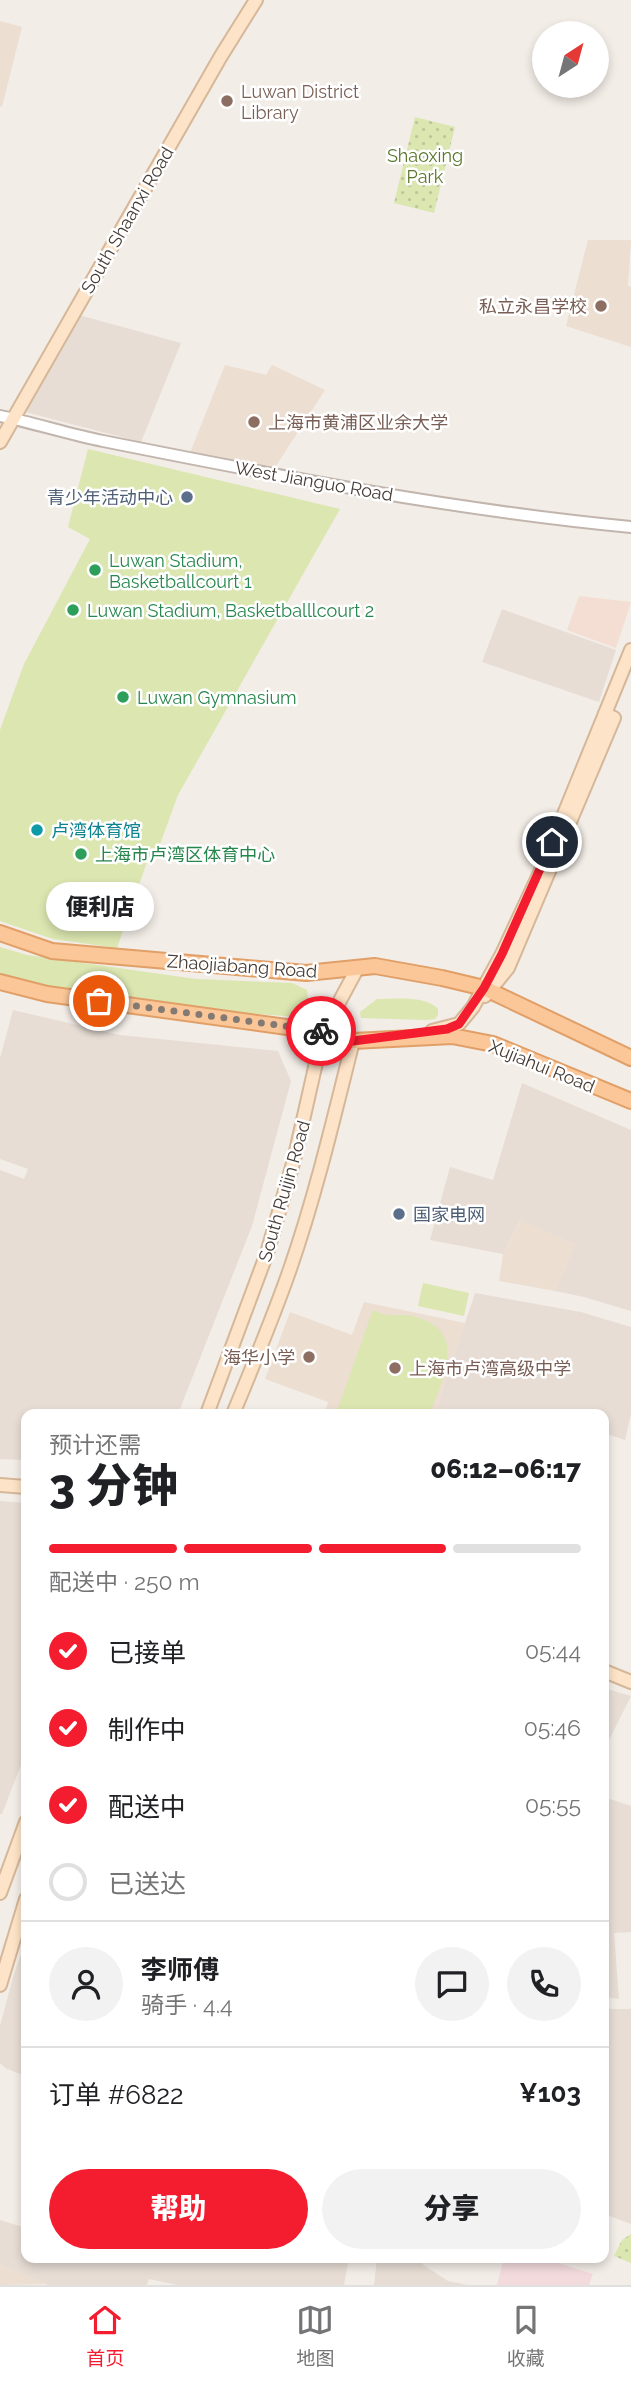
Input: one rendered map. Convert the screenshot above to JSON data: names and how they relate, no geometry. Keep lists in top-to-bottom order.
{
  "streets": {
    "main road": [
      "South Shaanxi Road",
      "Zhaojiabang Road",
      "Xujiahui Road",
      "South Ruijin Road"
    ],
    "street": ["West Jianguo Road"]
  },
  "crossings": [
    ["South Shaanxi Road", "West Jianguo Road"],
    ["Zhaojiabang Road", "South Ruijin Road"],
    ["Xujiahui Road", "South Ruijin Road"]
  ],
  "parks": ["Shaoxing Park"],
  "places": [
    "Luwan District Library",
    "私立永昌学校",
    "上海市黄浦区业余大学",
    "青少年活动中心",
    "Luwan Stadium, Basketballcourt 1",
    "Luwan Stadium, Basketballlcourt 2",
    "Luwan Gymnasium",
    "卢湾体育馆",
    "上海市卢湾区体育中心",
    "便利店",
    "国家电网",
    "海华小学",
    "上海市卢湾高级中学"
  ],
  "north": "top right",
  "page": {
    "bubble": "便利店",
    "heading": ["3 分钟", "预计还需", "06:12–06:17"],
    "panel": [
      "李师傅",
      "骑手 · 4.4",
      "订单 #6822",
      "¥103"
    ],
    "bar": "配送中 · 250 m",
    "list": [
      ["已接单", "05:44"],
      ["制作中", "05:46"],
      ["配送中", "05:55"],
      "已送达"
    ],
    "buttons": ["帮助", "分享"],
    "tabs": ["首页", "地图", "收藏"]
  }
}
